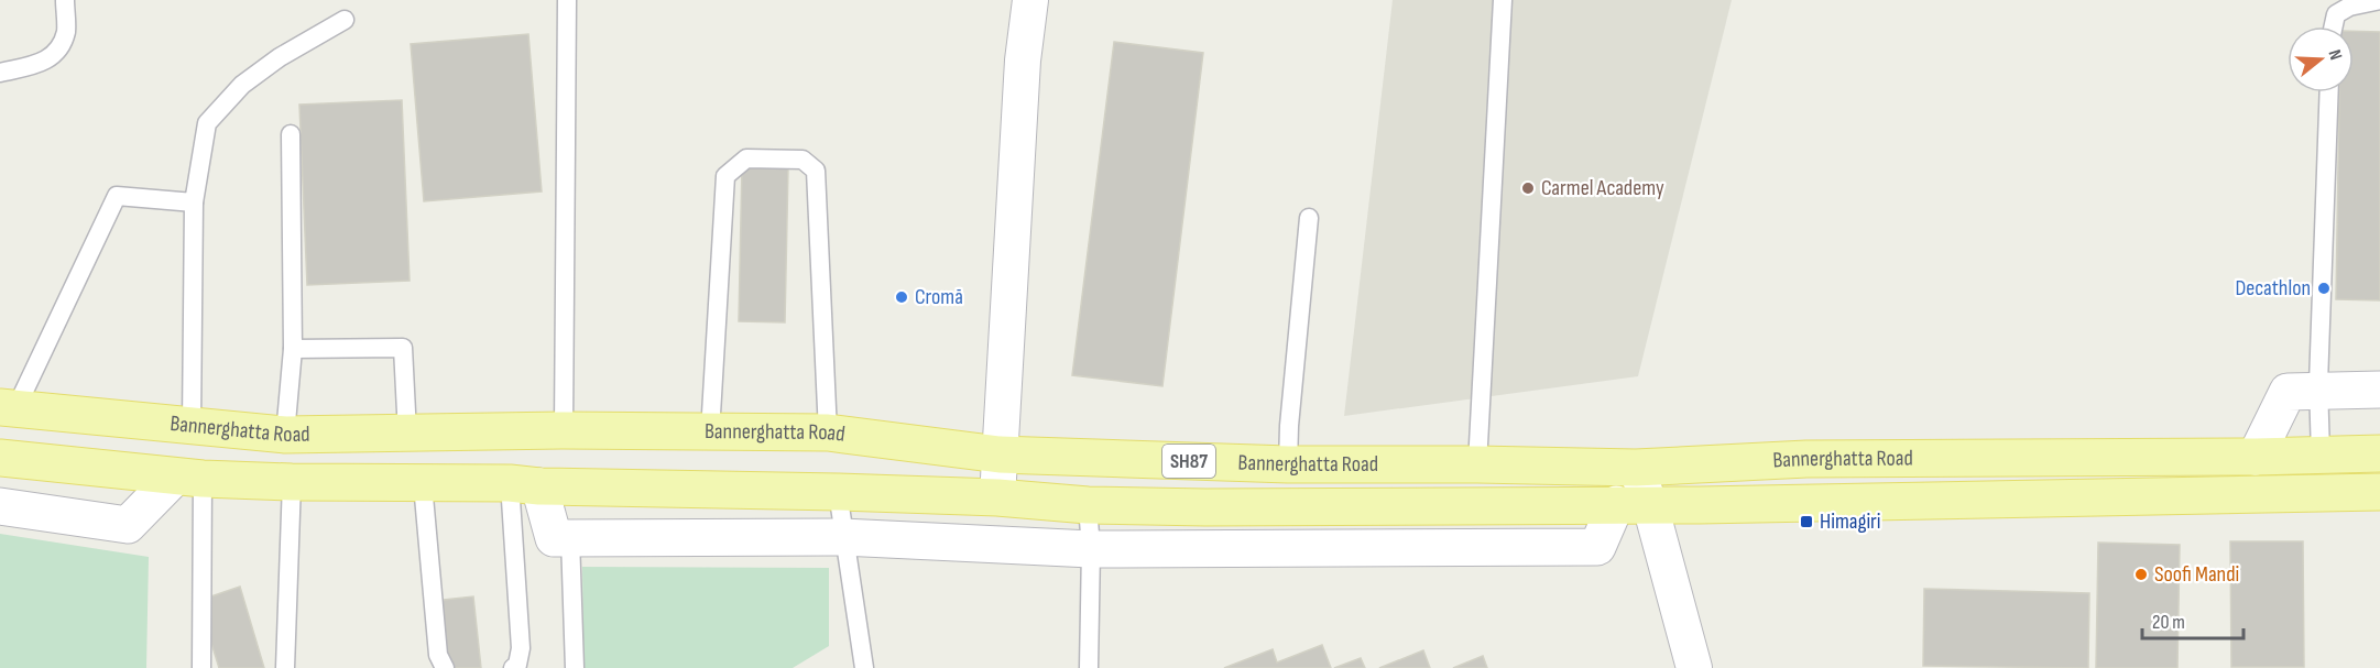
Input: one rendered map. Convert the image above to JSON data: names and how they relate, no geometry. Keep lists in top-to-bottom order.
{
  "streets": {
    "main road": ["Bannerghatta Road", "SH87"]
  },
  "places": {
    "other": [
      "Carmel Academy",
      "Decathlon",
      "Cromā",
      "Soofi Mandi"
    ],
    "transit": ["Himagiri"]
  },
  "scale_bar": "20 m",
  "north": "right"
}
